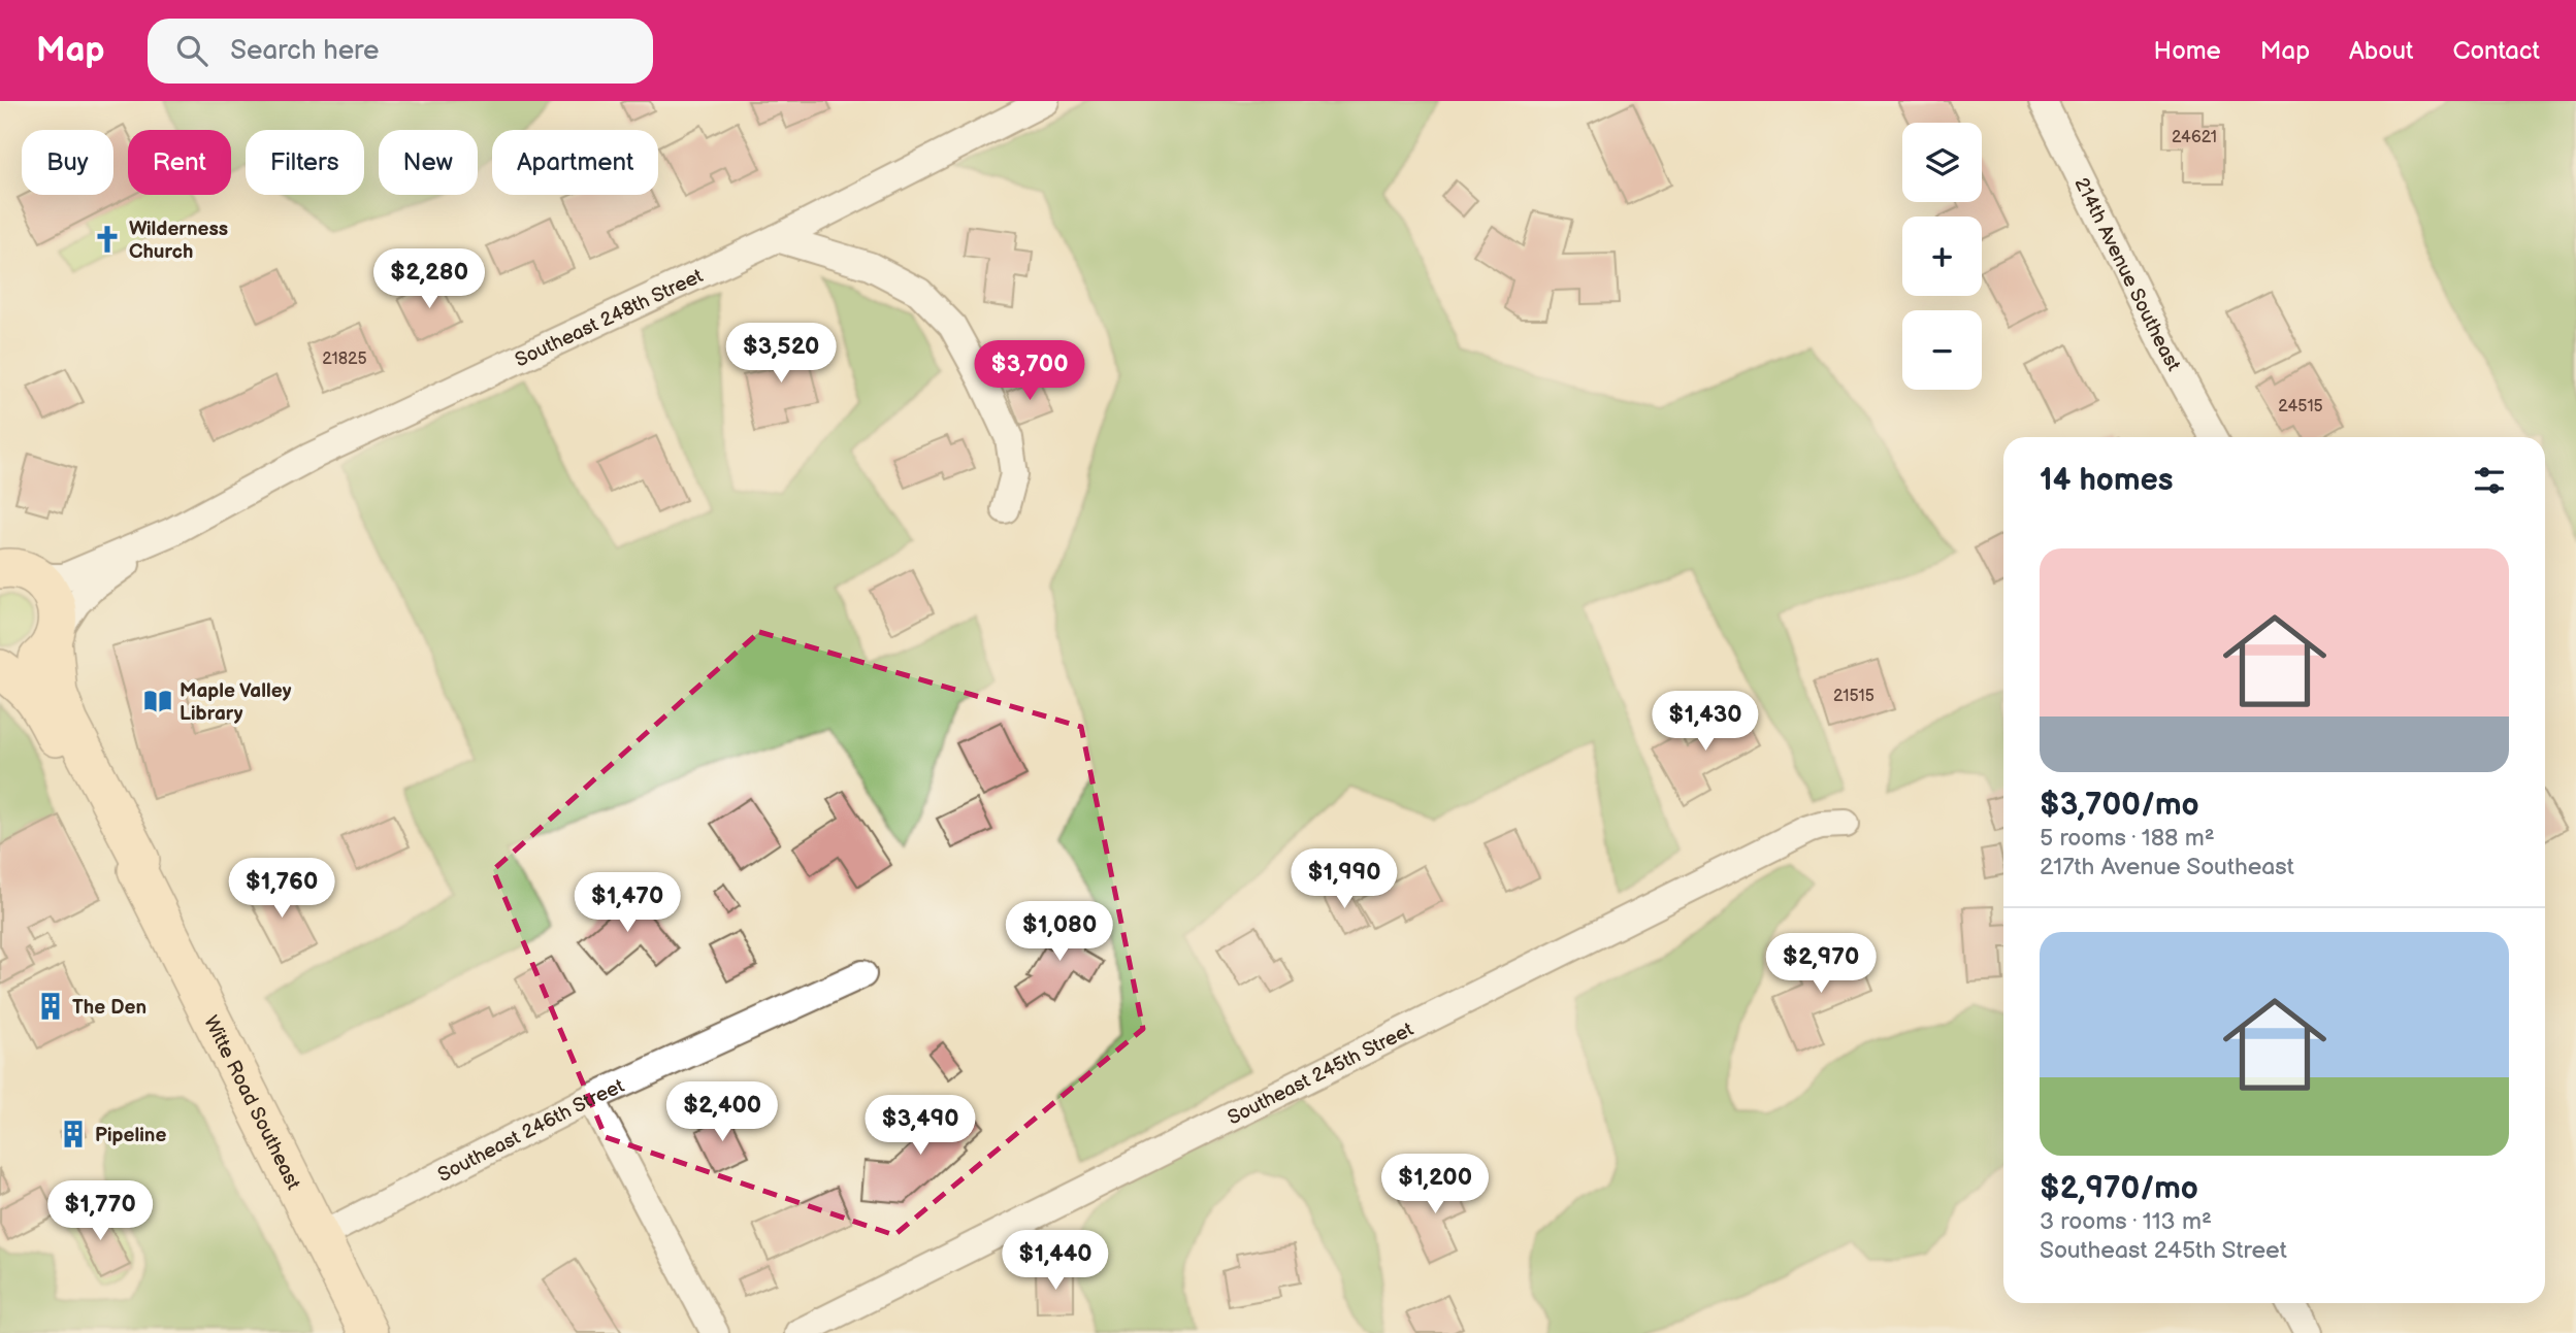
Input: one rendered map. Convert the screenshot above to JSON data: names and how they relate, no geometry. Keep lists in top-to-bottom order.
{
  "streets": {
    "street": [
      "214th Avenue Southeast",
      "Southeast 248th Street",
      "Southeast 245th Street",
      "Witte Road Southeast",
      "Southeast 246th Street"
    ]
  },
  "crossings": [
    ["Southeast 248th Street", "Witte Road Southeast"],
    ["Witte Road Southeast", "Southeast 246th Street"]
  ],
  "places": {
    "church": ["Wilderness Church"],
    "library": ["Maple Valley Library"],
    "building": ["The Den", "Pipeline"]
  },
  "house_numbers": [
    "24621",
    "21825",
    "24515",
    "21515"
  ],
  "page": {
    "header": "Map",
    "search": "Search here",
    "nav": [
      "Home",
      "Map",
      "About",
      "Contact"
    ],
    "map_buttons": ["+", "−"],
    "chip": [
      "Buy",
      "Rent",
      "Filters",
      "New",
      "Apartment"
    ],
    "price": [
      "$2,280",
      "$3,520",
      "$3,700",
      "$1,430",
      "$1,990",
      "$1,760",
      "$1,470",
      "$1,080",
      "$2,970",
      "$2,400",
      "$3,490",
      "$1,200",
      "$1,770",
      "$1,440"
    ],
    "heading": "14 homes",
    "list": [
      {
        "name": "$3,700/mo",
        "note": "5 rooms · 188 m² · 217th Avenue Southeast"
      },
      {
        "name": "$2,970/mo",
        "note": "3 rooms · 113 m² · Southeast 245th Street"
      }
    ]
  }
}
